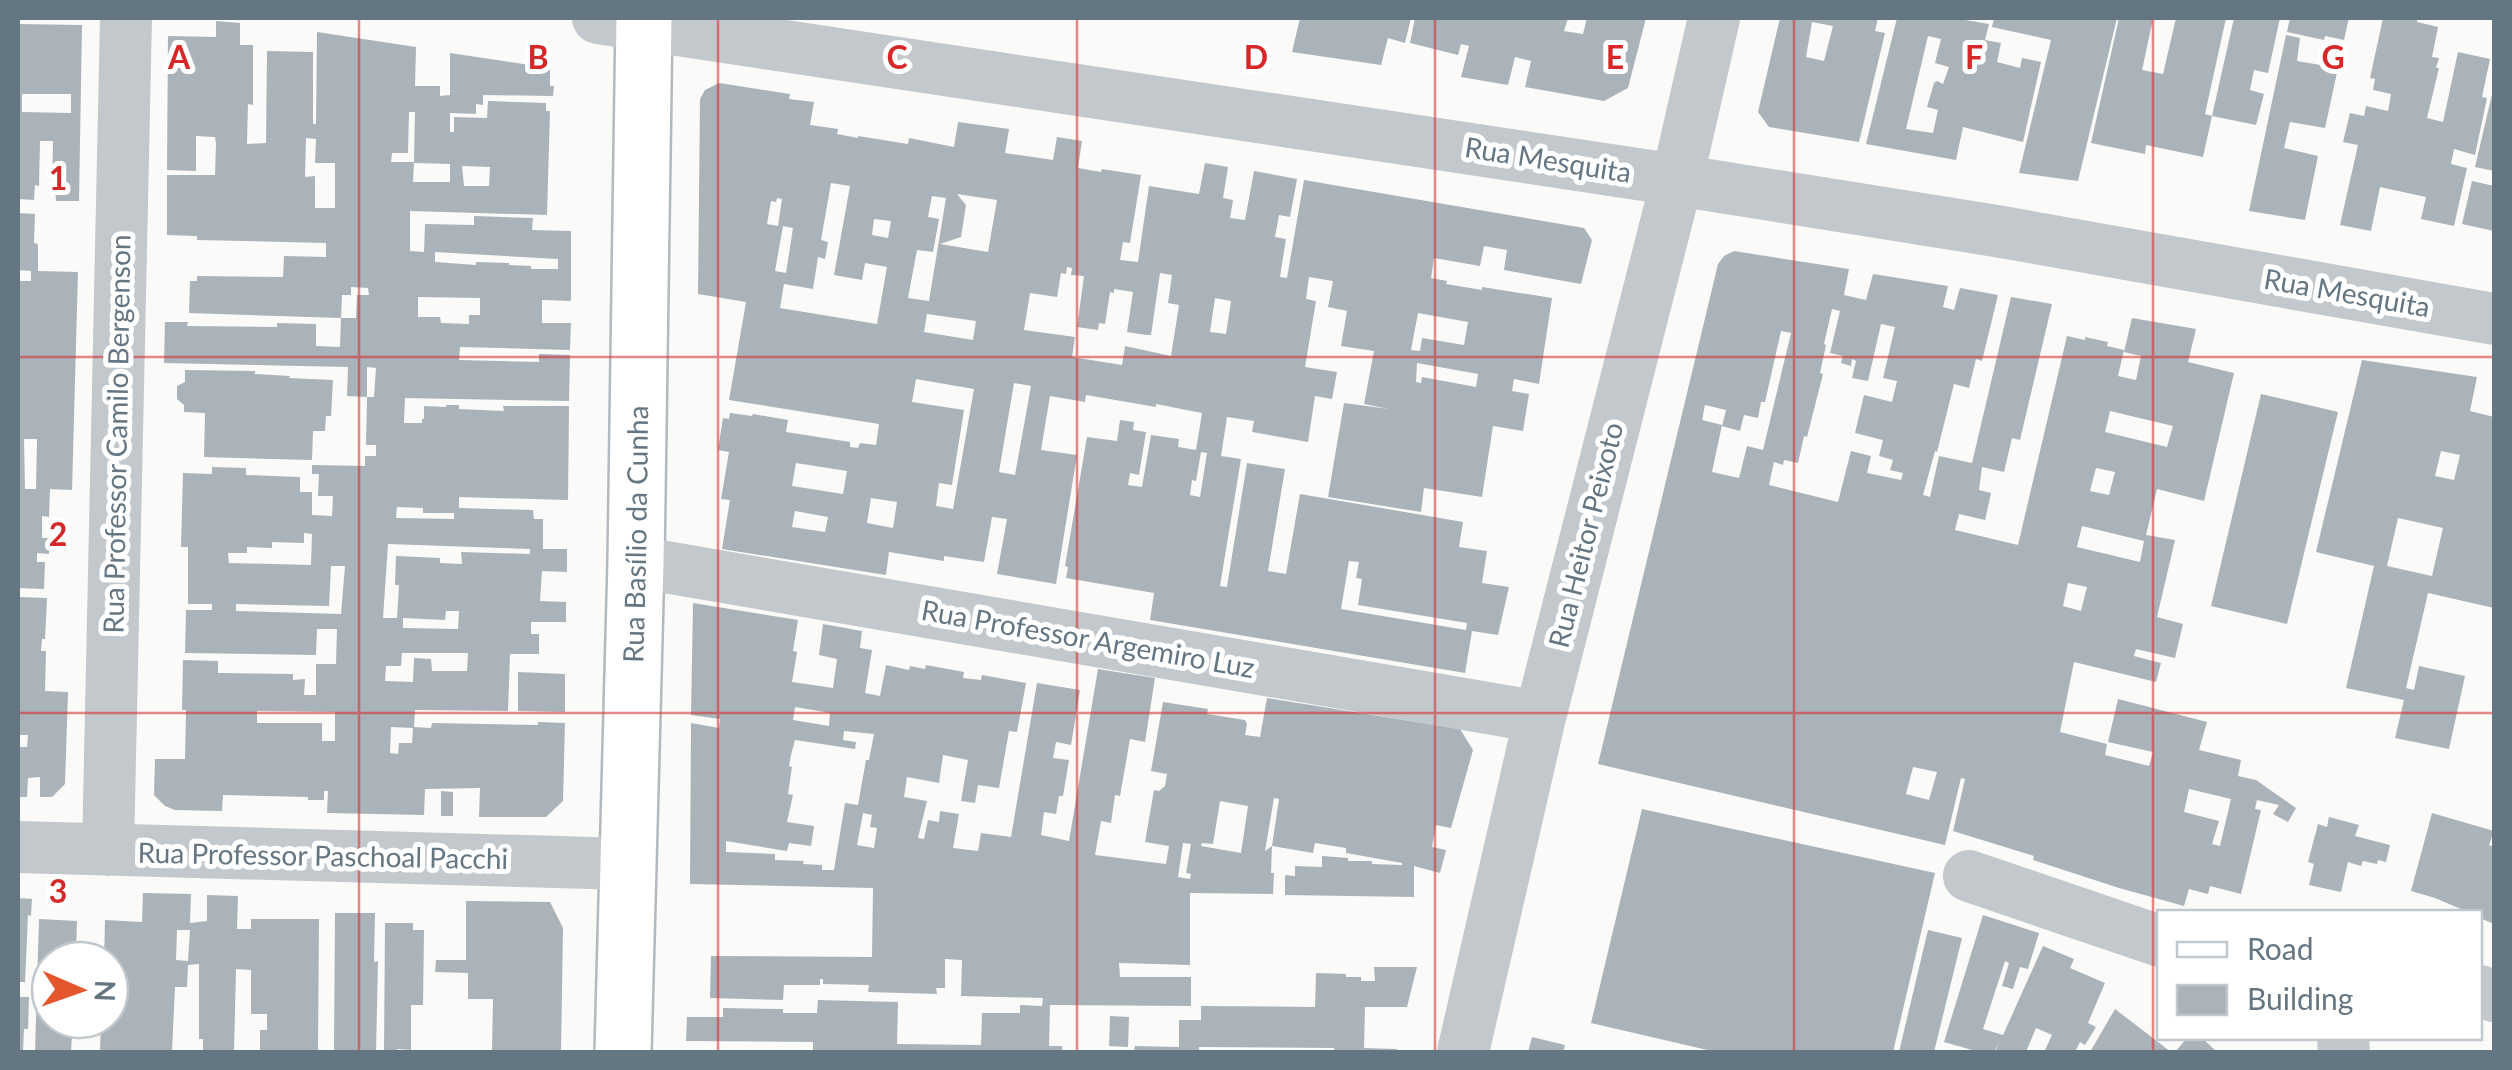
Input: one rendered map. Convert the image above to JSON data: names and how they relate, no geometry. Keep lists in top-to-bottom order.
{
  "streets": {
    "street": [
      "Rua Mesquita",
      "Rua Professor Camilo Bergenson",
      "Rua Basílio da Cunha",
      "Rua Heitor Peixoto",
      "Rua Professor Argemiro Luz",
      "Rua Professor Paschoal Pacchi"
    ]
  },
  "crossings": [
    ["Rua Mesquita", "Rua Basílio da Cunha"],
    ["Rua Mesquita", "Rua Heitor Peixoto"],
    ["Rua Professor Camilo Bergenson", "Rua Professor Paschoal Pacchi"],
    ["Rua Basílio da Cunha", "Rua Professor Argemiro Luz"],
    ["Rua Basílio da Cunha", "Rua Professor Paschoal Pacchi"],
    ["Rua Heitor Peixoto", "Rua Professor Argemiro Luz"]
  ],
  "legend": ["Road", "Building"],
  "north": "right",
  "grid": {
    "columns": [
      "A",
      "B",
      "C",
      "D",
      "E",
      "F",
      "G"
    ],
    "rows": ["1", "2", "3"]
  }
}
